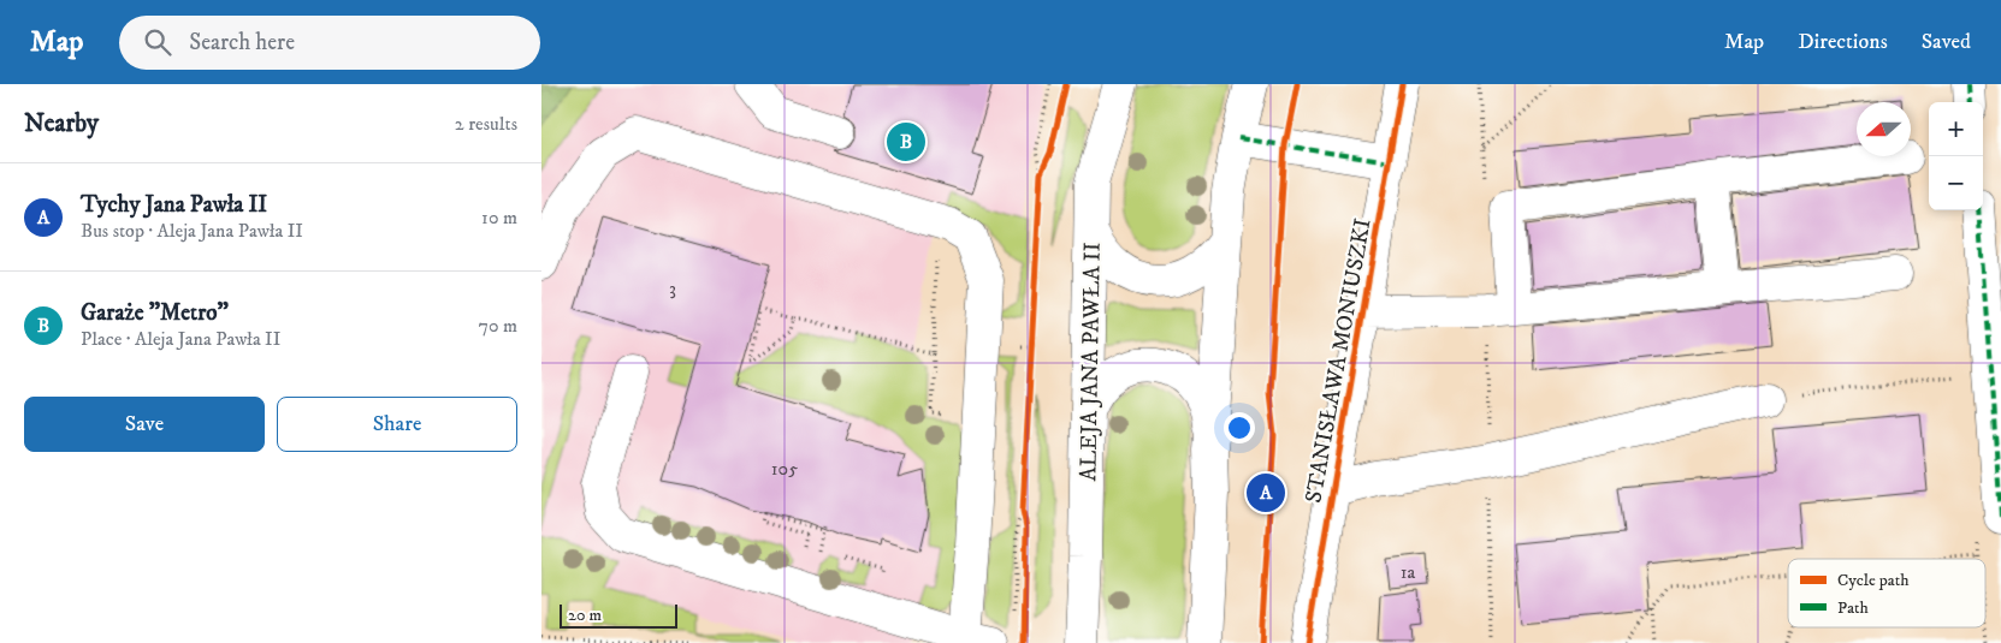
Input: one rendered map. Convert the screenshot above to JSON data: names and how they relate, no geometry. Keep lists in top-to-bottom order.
{
  "streets": {
    "street": ["STANISŁAWA MONIUSZKI", "ALEJA JANA PAWŁA II"]
  },
  "house_numbers": ["3", "105", "1a"],
  "legend": ["Cycle path", "Path"],
  "scale_bar": "20 m",
  "north": "left",
  "page": {
    "header": "Map",
    "search": "Search here",
    "nav": ["Map", "Directions", "Saved"],
    "heading": ["Nearby", "2 results"],
    "map_buttons": ["+", "−"],
    "pins": ["B", "A"],
    "list": [
      {
        "mark": "A",
        "name": "Tychy Jana Pawła II",
        "note": "Bus stop · Aleja Jana Pawła II",
        "value": "10 m"
      },
      {
        "mark": "B",
        "name": "Garaże \"Metro\"",
        "note": "Place · Aleja Jana Pawła II",
        "value": "70 m"
      }
    ],
    "buttons": ["Save", "Share"],
    "scale": "20 m"
  }
}
